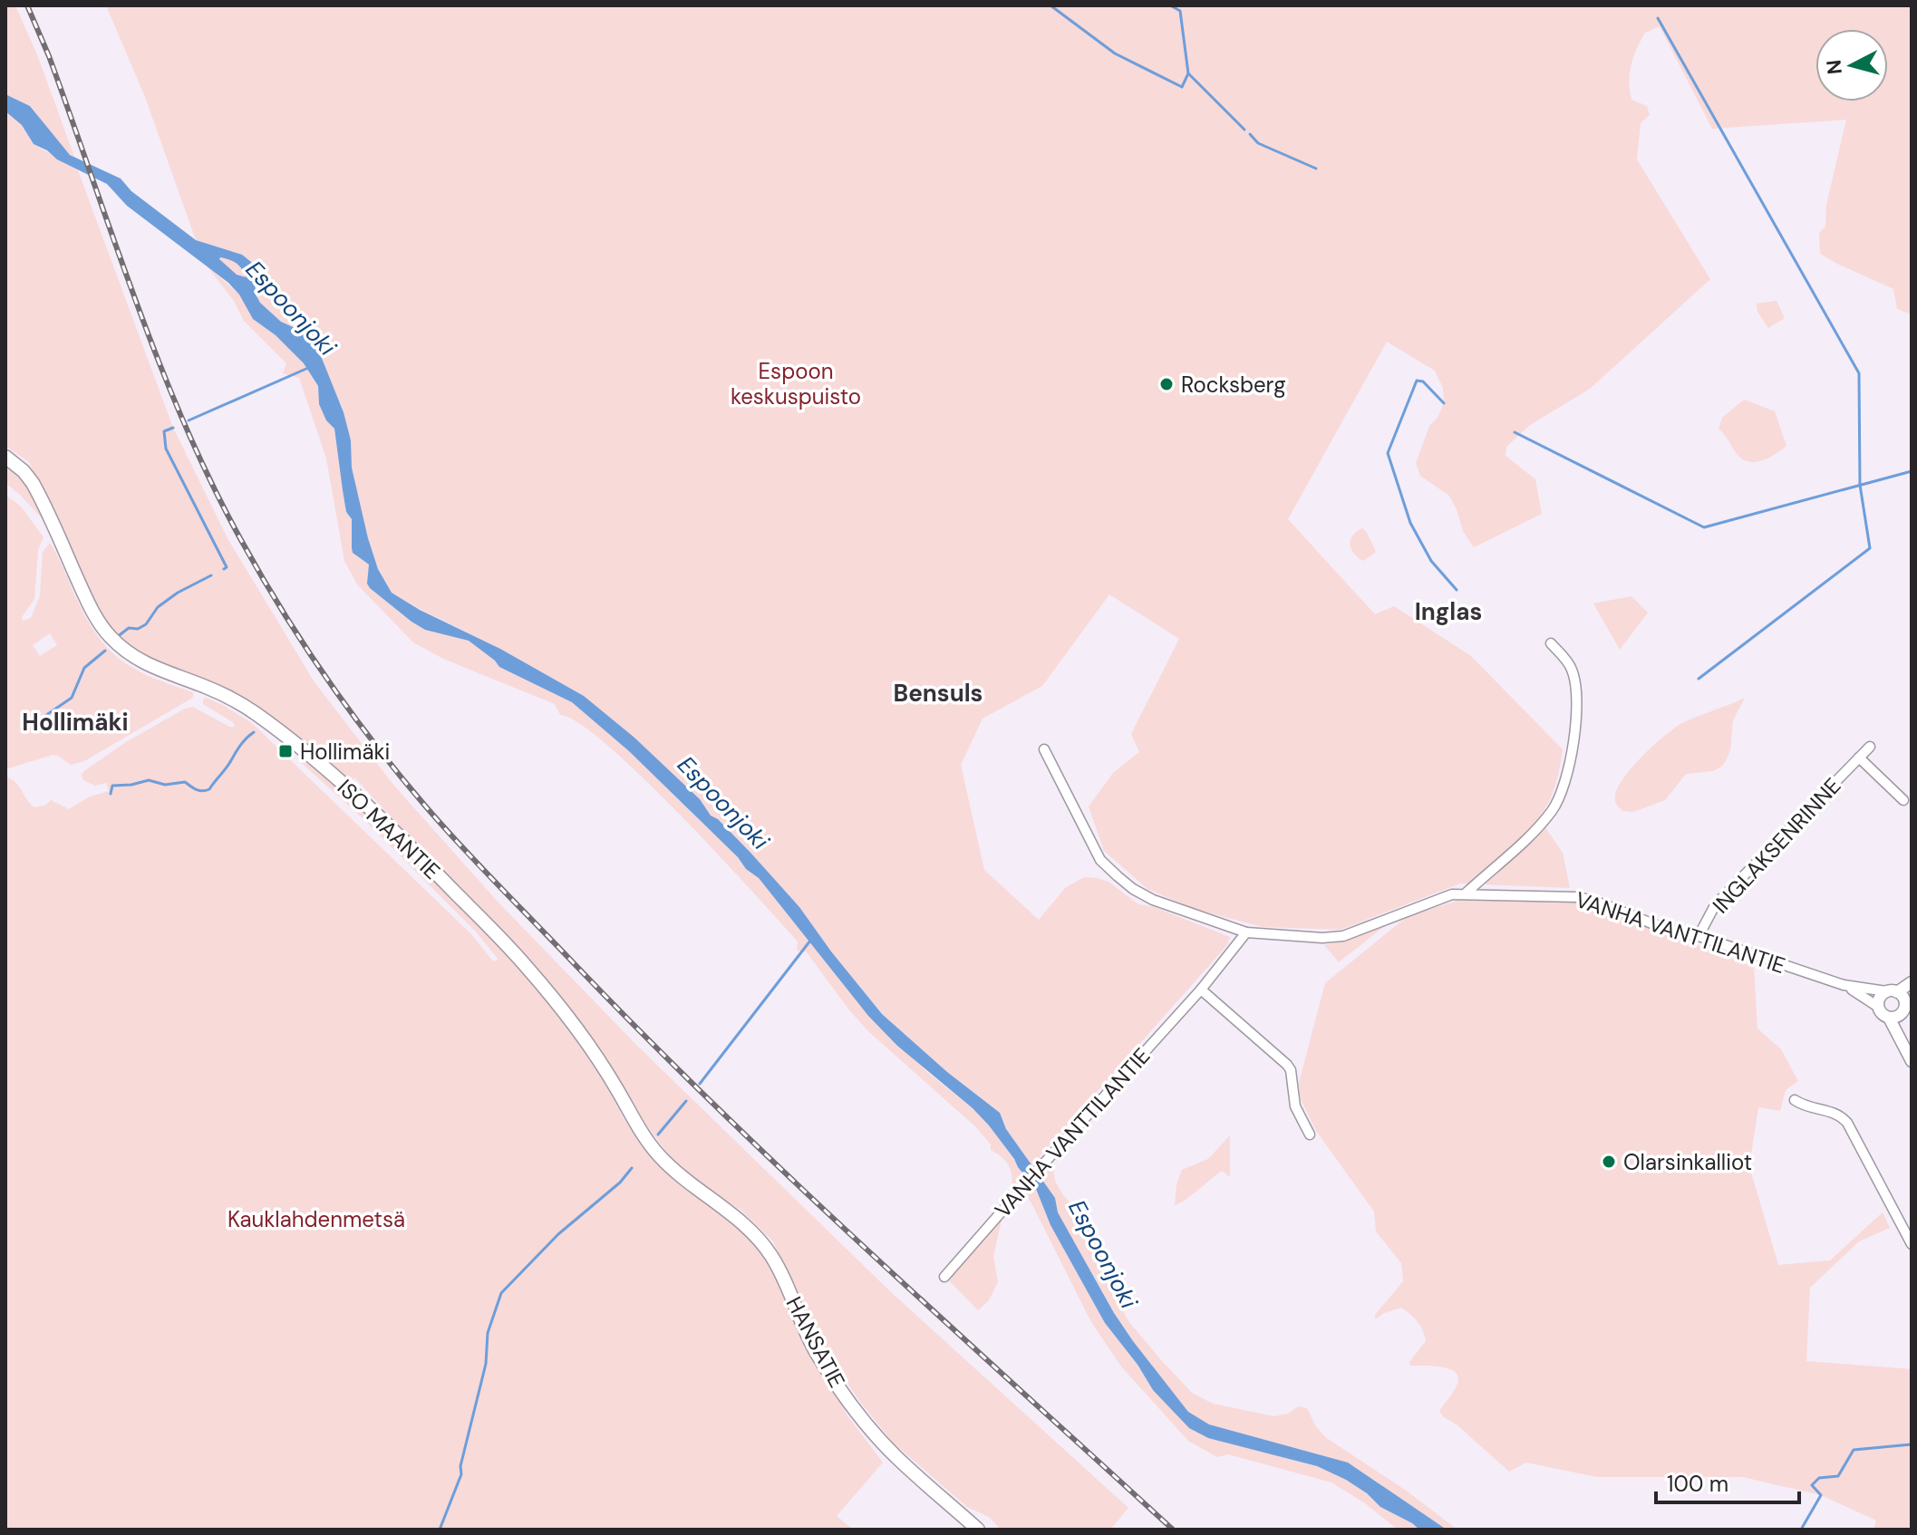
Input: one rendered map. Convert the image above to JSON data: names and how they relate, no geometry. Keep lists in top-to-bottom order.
{
  "streets": {
    "main road": ["ISO MAANTIE", "HANSATIE"],
    "street": ["INGLAKSENRINNE", "VANHA VANTTILANTIE"]
  },
  "crossings": [
    ["ISO MAANTIE", "HANSATIE"],
    ["INGLAKSENRINNE", "VANHA VANTTILANTIE"]
  ],
  "districts": ["Inglas", "Bensuls", "Hollimäki"],
  "water": ["Espoonjoki"],
  "parks": ["Espoon keskuspuisto", "Kauklahdenmetsä"],
  "places": {
    "other": ["Rocksberg", "Olarsinkalliot"],
    "transit": ["Hollimäki"]
  },
  "scale_bar": "100 m",
  "north": "left"
}
